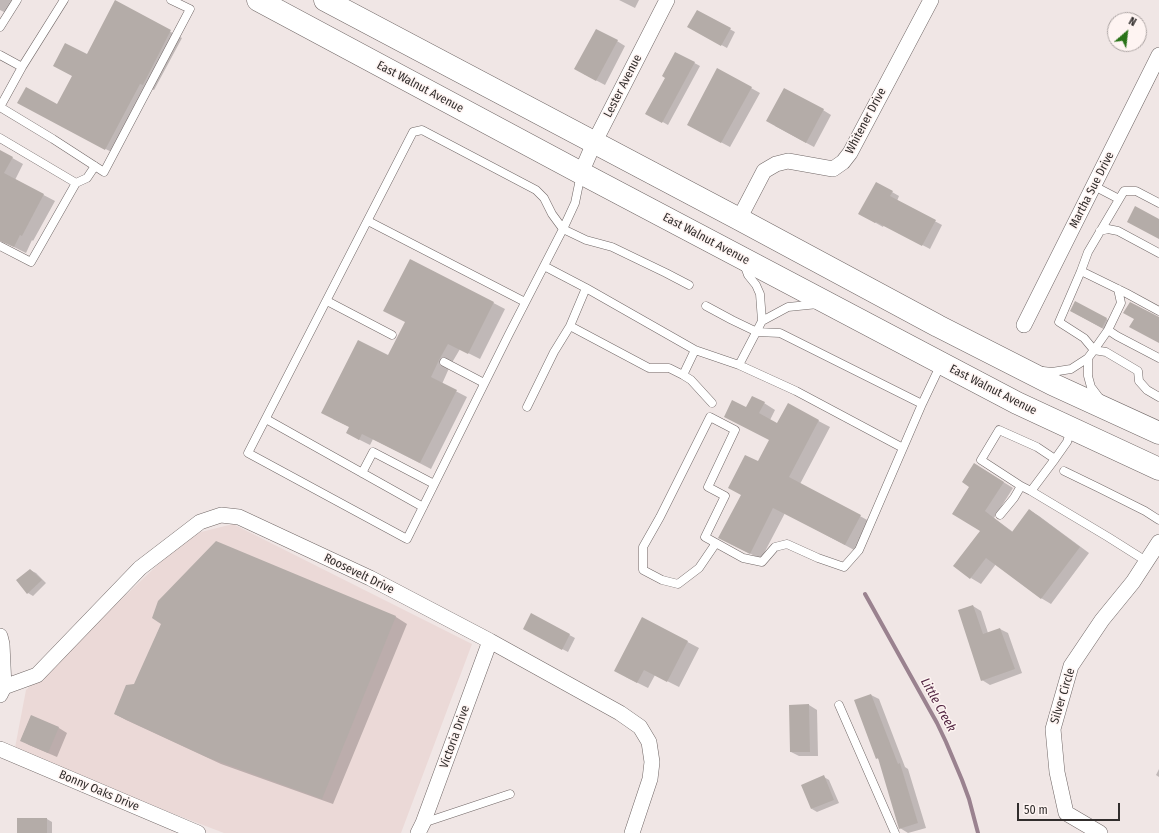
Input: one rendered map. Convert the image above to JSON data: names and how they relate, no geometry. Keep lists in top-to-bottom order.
{
  "streets": {
    "main road": ["East Walnut Avenue"],
    "street": [
      "Lester Avenue",
      "Whitener Drive",
      "Martha Sue Drive",
      "Roosevelt Drive",
      "Silver Circle",
      "Victoria Drive",
      "Bonny Oaks Drive"
    ]
  },
  "crossings": [
    ["Lester Avenue", "East Walnut Avenue"],
    ["Roosevelt Drive", "Victoria Drive"]
  ],
  "water": ["Little Creek"],
  "scale_bar": "50 m",
  "north": "top right"
}
